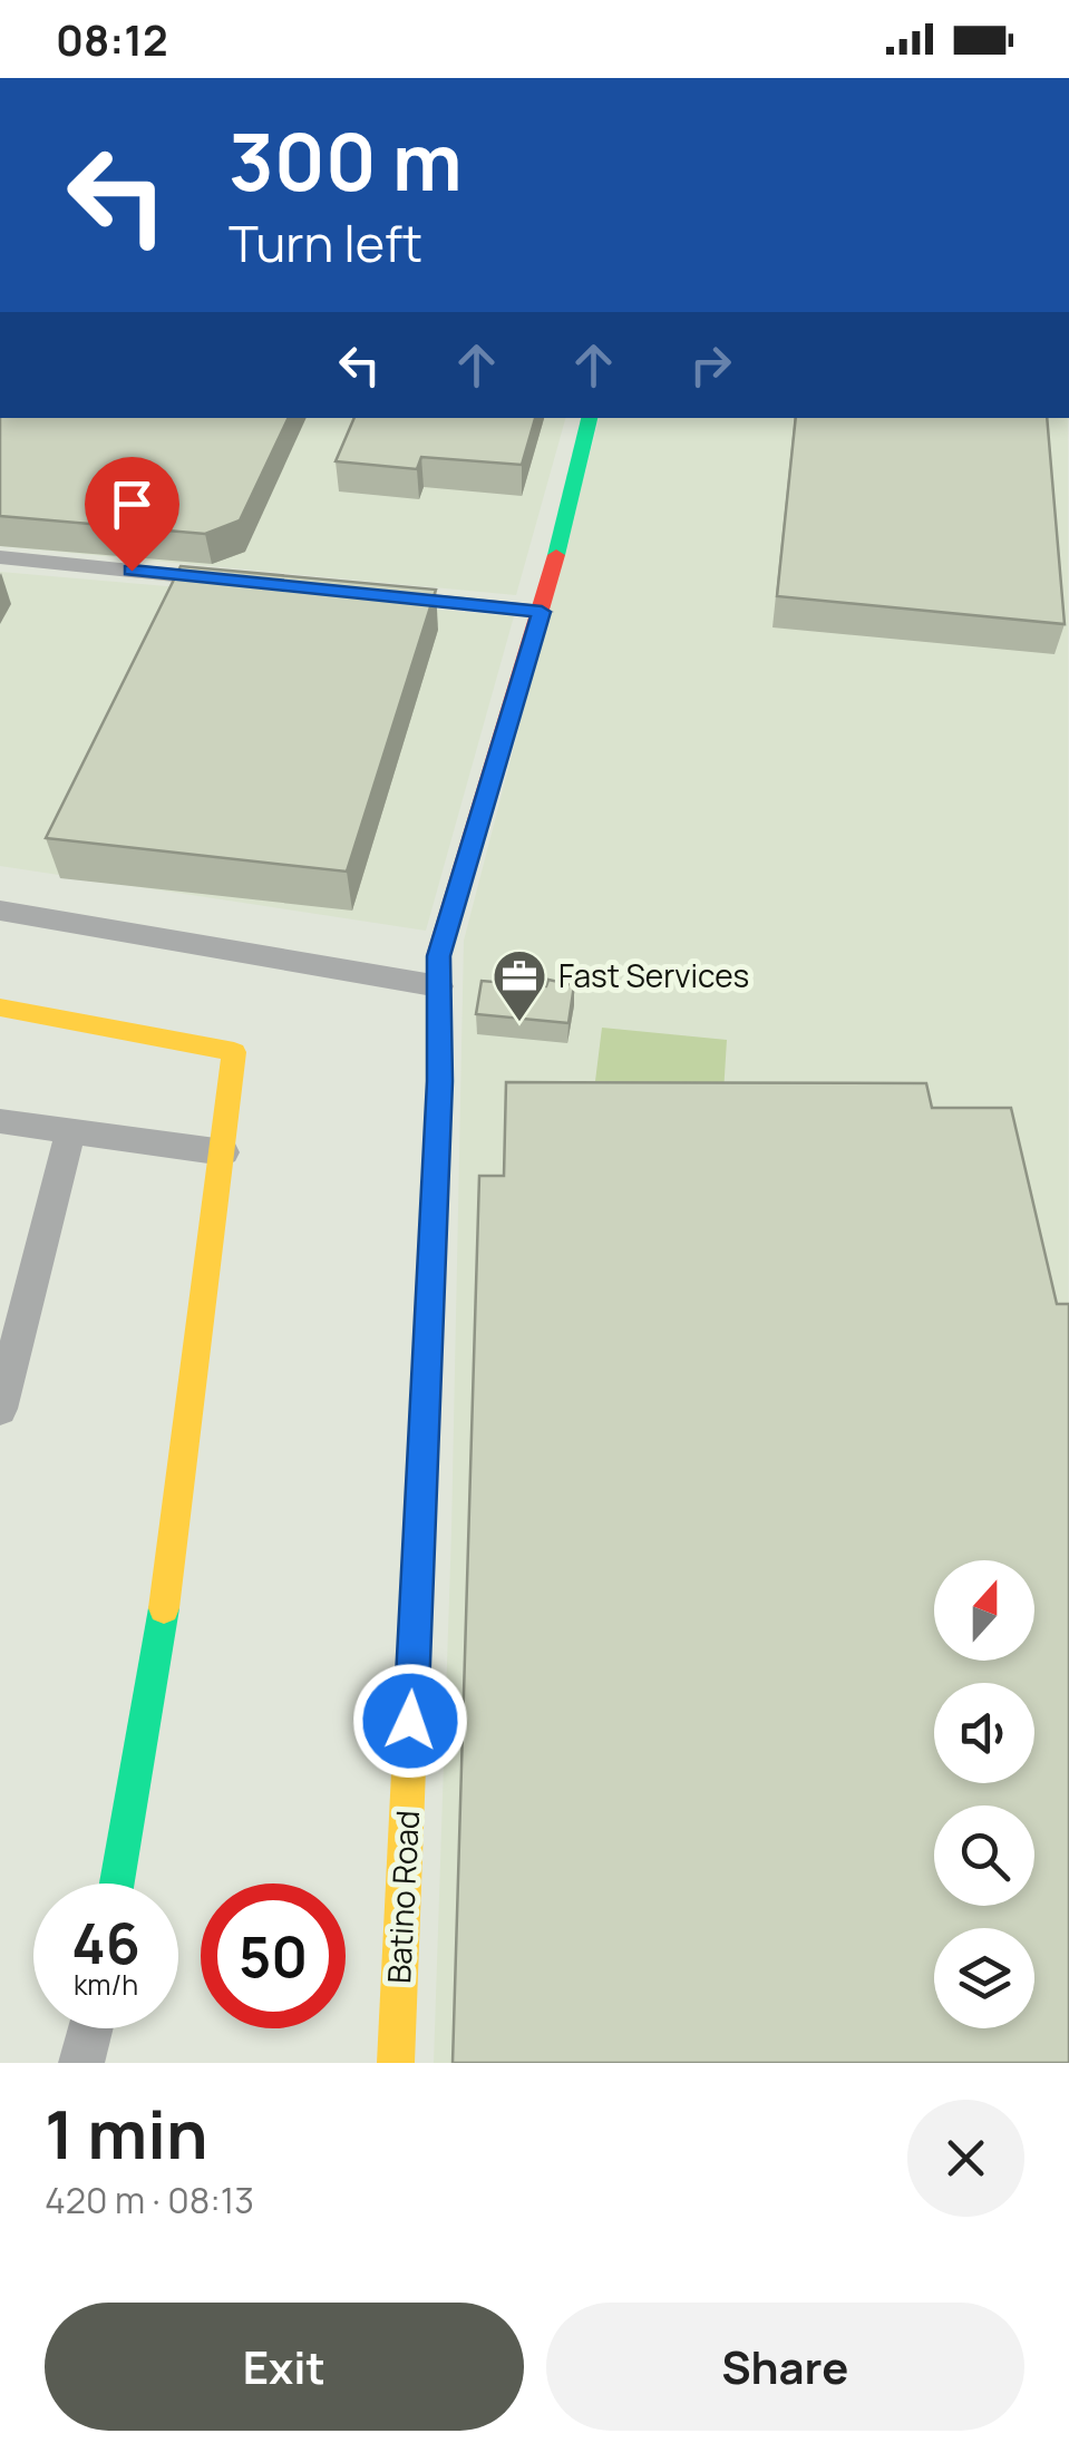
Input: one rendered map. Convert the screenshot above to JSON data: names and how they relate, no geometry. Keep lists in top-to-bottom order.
{
  "streets": {
    "main road": ["Batino Road"]
  },
  "places": {
    "office": ["Fast Services"]
  },
  "north": "top",
  "page": {
    "status": "08:12",
    "turn": ["300 m", "Turn left"],
    "speed": "46 km/h",
    "limit": "50",
    "heading": ["1 min", "420 m · 08:13"],
    "buttons": ["Exit", "Share"]
  }
}
